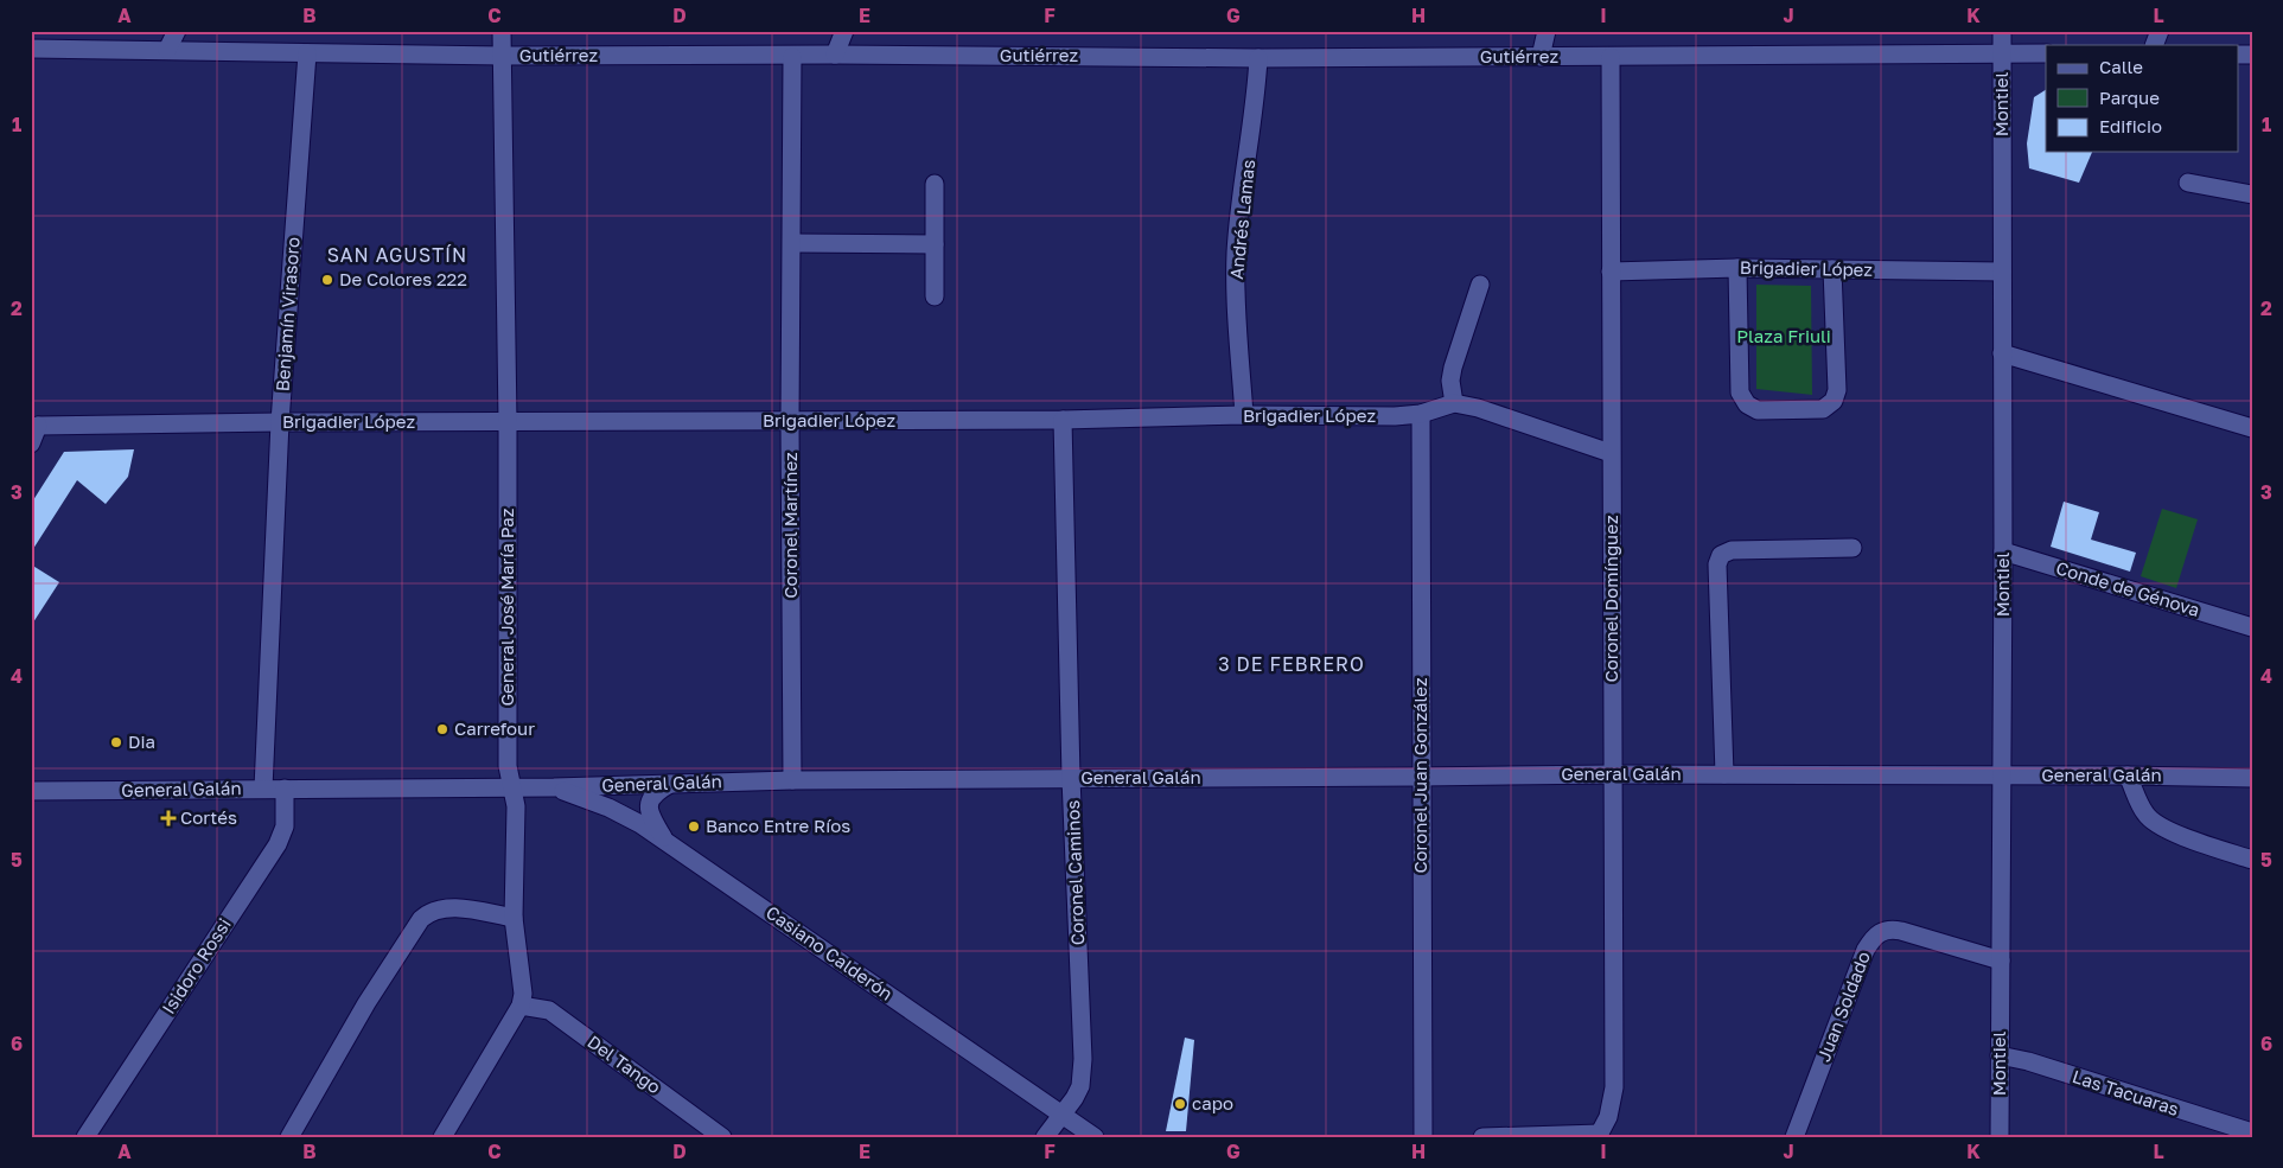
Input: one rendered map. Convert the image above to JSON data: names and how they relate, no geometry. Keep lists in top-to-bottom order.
{
  "streets": {
    "street": [
      "Gutiérrez",
      "Montiel",
      "Andrés Lamas",
      "Brigadier López",
      "Benjamín Virasoro",
      "Coronel Martínez",
      "Conde de Génova",
      "Coronel Domínguez",
      "General José María Paz",
      "General Galán",
      "Coronel Juan González",
      "Coronel Caminos",
      "Casiano Calderón",
      "Isidoro Rossi",
      "Juan Soldado",
      "Del Tango",
      "Las Tacuaras"
    ]
  },
  "crossings": [
    ["Gutiérrez", "Montiel"],
    ["Gutiérrez", "Andrés Lamas"],
    ["Gutiérrez", "Benjamín Virasoro"],
    ["Gutiérrez", "Coronel Martínez"],
    ["Gutiérrez", "Coronel Domínguez"],
    ["Gutiérrez", "General José María Paz"],
    ["Montiel", "Brigadier López"],
    ["Montiel", "Conde de Génova"],
    ["Montiel", "General Galán"],
    ["Montiel", "Juan Soldado"],
    ["Montiel", "Las Tacuaras"],
    ["Andrés Lamas", "Brigadier López"],
    ["Brigadier López", "Benjamín Virasoro"],
    ["Brigadier López", "Coronel Martínez"],
    ["Brigadier López", "Coronel Domínguez"],
    ["Brigadier López", "General José María Paz"],
    ["Brigadier López", "Coronel Juan González"],
    ["Brigadier López", "Coronel Caminos"],
    ["Benjamín Virasoro", "General Galán"],
    ["Coronel Martínez", "General Galán"],
    ["Coronel Domínguez", "General Galán"],
    ["General José María Paz", "General Galán"],
    ["General José María Paz", "Del Tango"],
    ["General Galán", "Coronel Juan González"],
    ["General Galán", "Coronel Caminos"],
    ["General Galán", "Casiano Calderón"],
    ["General Galán", "Isidoro Rossi"],
    ["Coronel Caminos", "Casiano Calderón"]
  ],
  "districts": ["SAN AGUSTÍN", "3 DE FEBRERO"],
  "parks": ["Plaza Friuli"],
  "places": {
    "other": [
      "De Colores 222",
      "Carrefour",
      "Dia",
      "Banco Entre Ríos",
      "capo"
    ],
    "health": ["Cortés"]
  },
  "legend": ["Calle", "Parque", "Edificio"],
  "grid": {
    "columns": [
      "A",
      "B",
      "C",
      "D",
      "E",
      "F",
      "G",
      "H",
      "I",
      "J",
      "K",
      "L"
    ],
    "rows": [
      "1",
      "2",
      "3",
      "4",
      "5",
      "6"
    ]
  }
}
